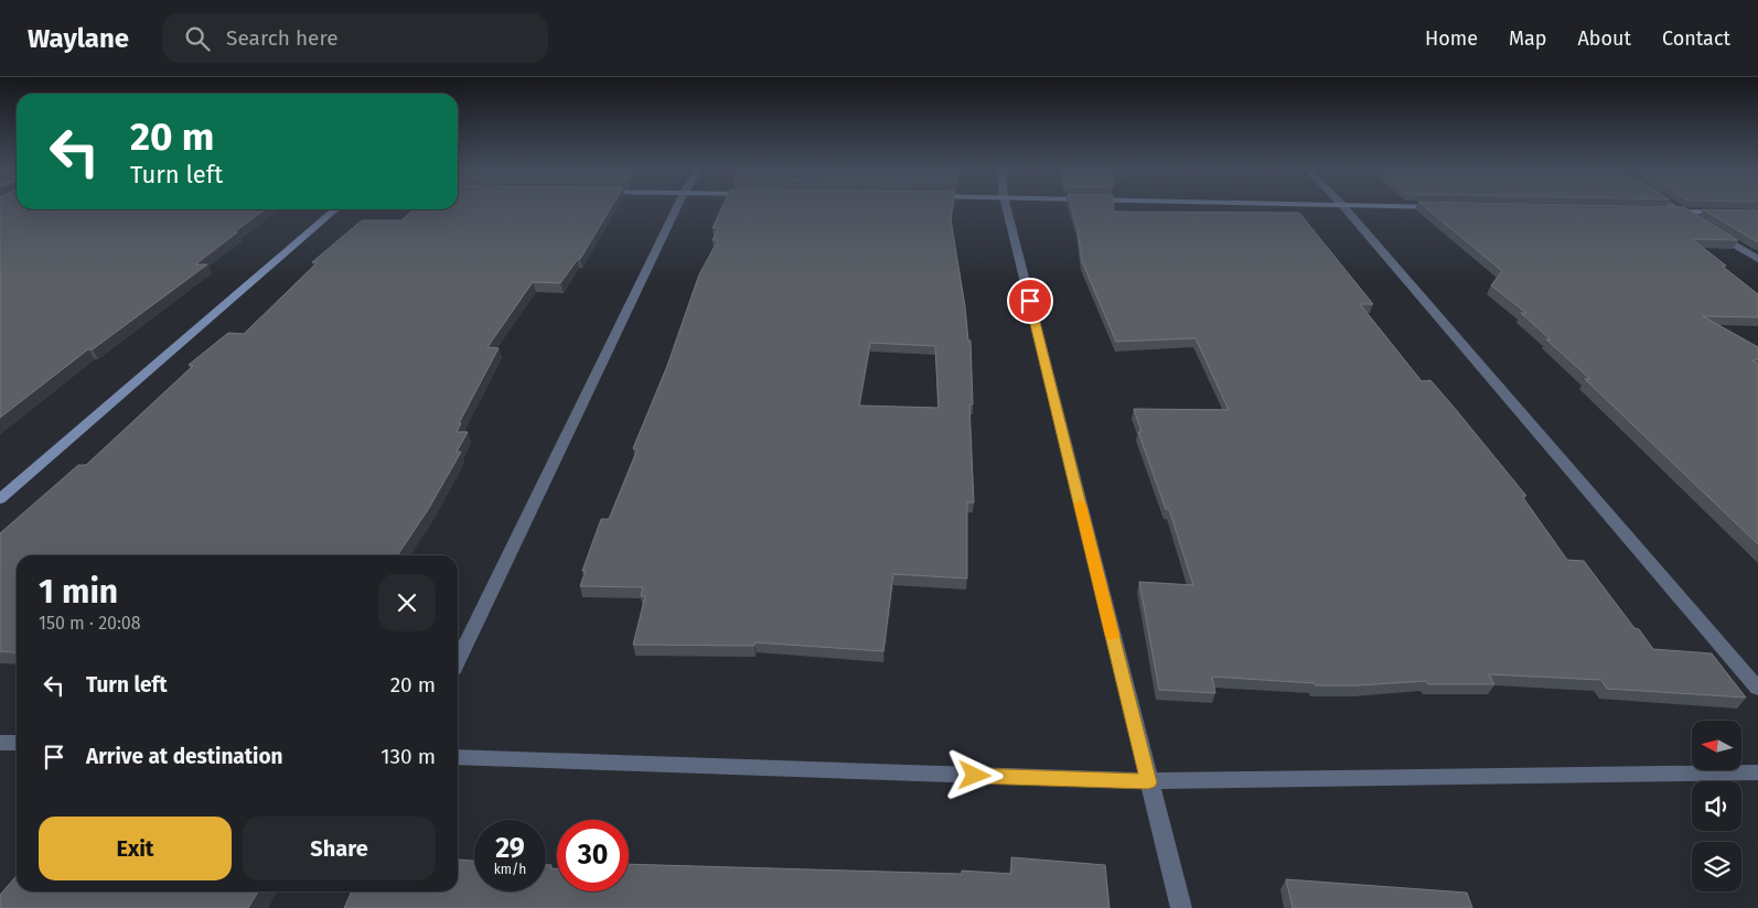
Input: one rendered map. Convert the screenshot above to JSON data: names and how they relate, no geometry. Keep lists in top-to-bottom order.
{
  "north": "left",
  "page": {
    "header": "Waylane",
    "search": "Search here",
    "nav": [
      "Home",
      "Map",
      "About",
      "Contact"
    ],
    "turn": ["20 m", "Turn left"],
    "heading": ["1 min", "150 m · 20:08"],
    "list": [
      {
        "name": "Turn left",
        "value": "20 m"
      },
      {
        "name": "Arrive at destination",
        "value": "130 m"
      }
    ],
    "buttons": ["Exit", "Share"],
    "speed": "29 km/h",
    "limit": "30"
  }
}
